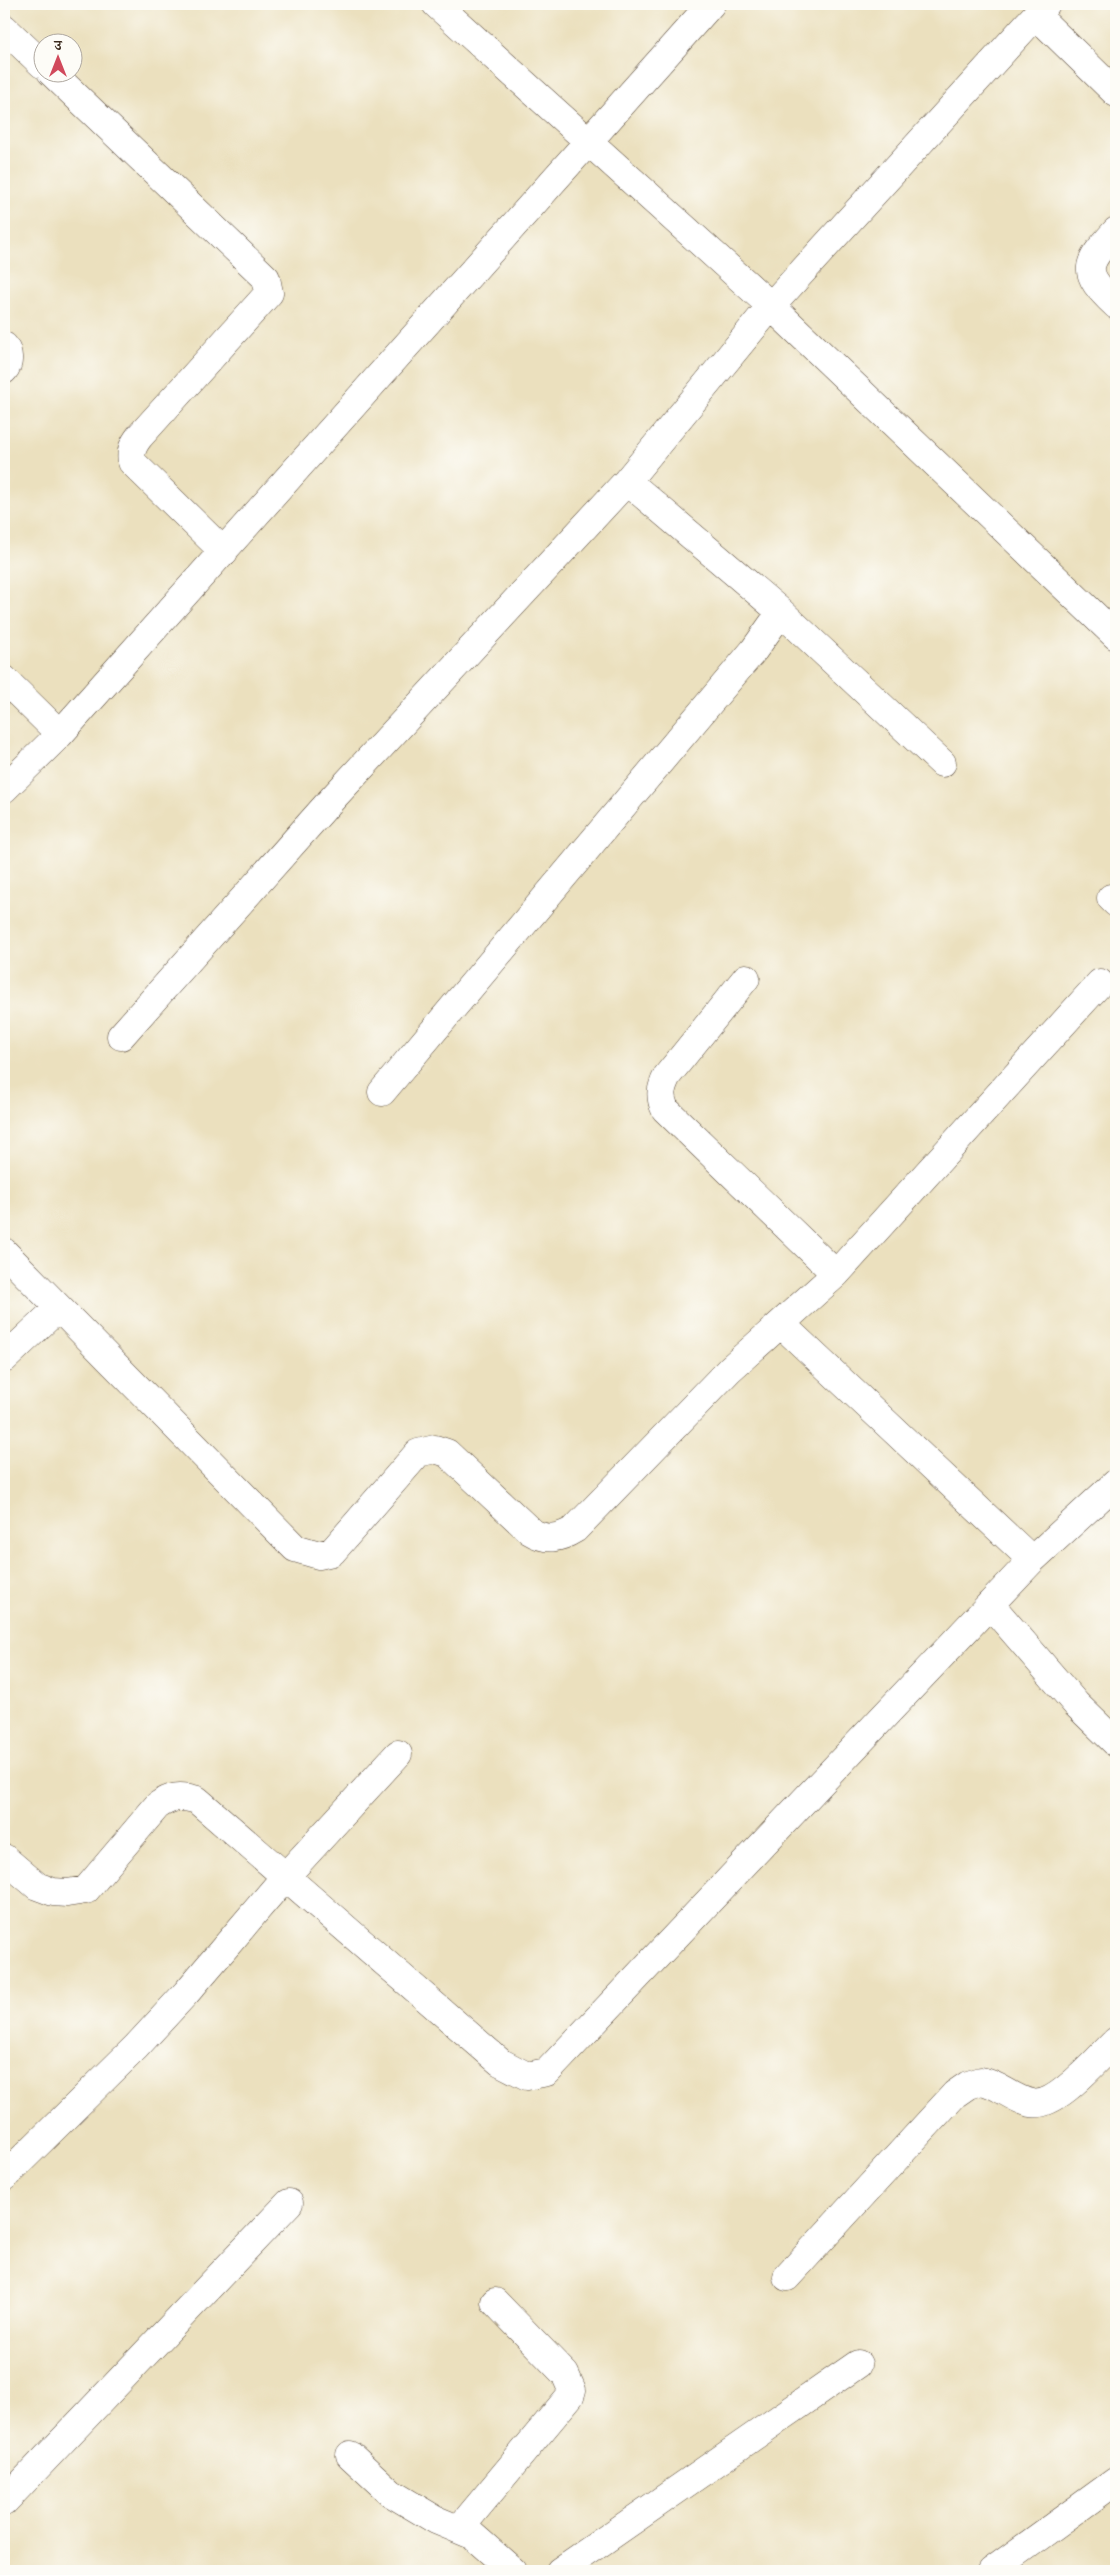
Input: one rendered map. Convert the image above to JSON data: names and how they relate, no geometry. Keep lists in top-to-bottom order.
{
  "north": "top"
}
